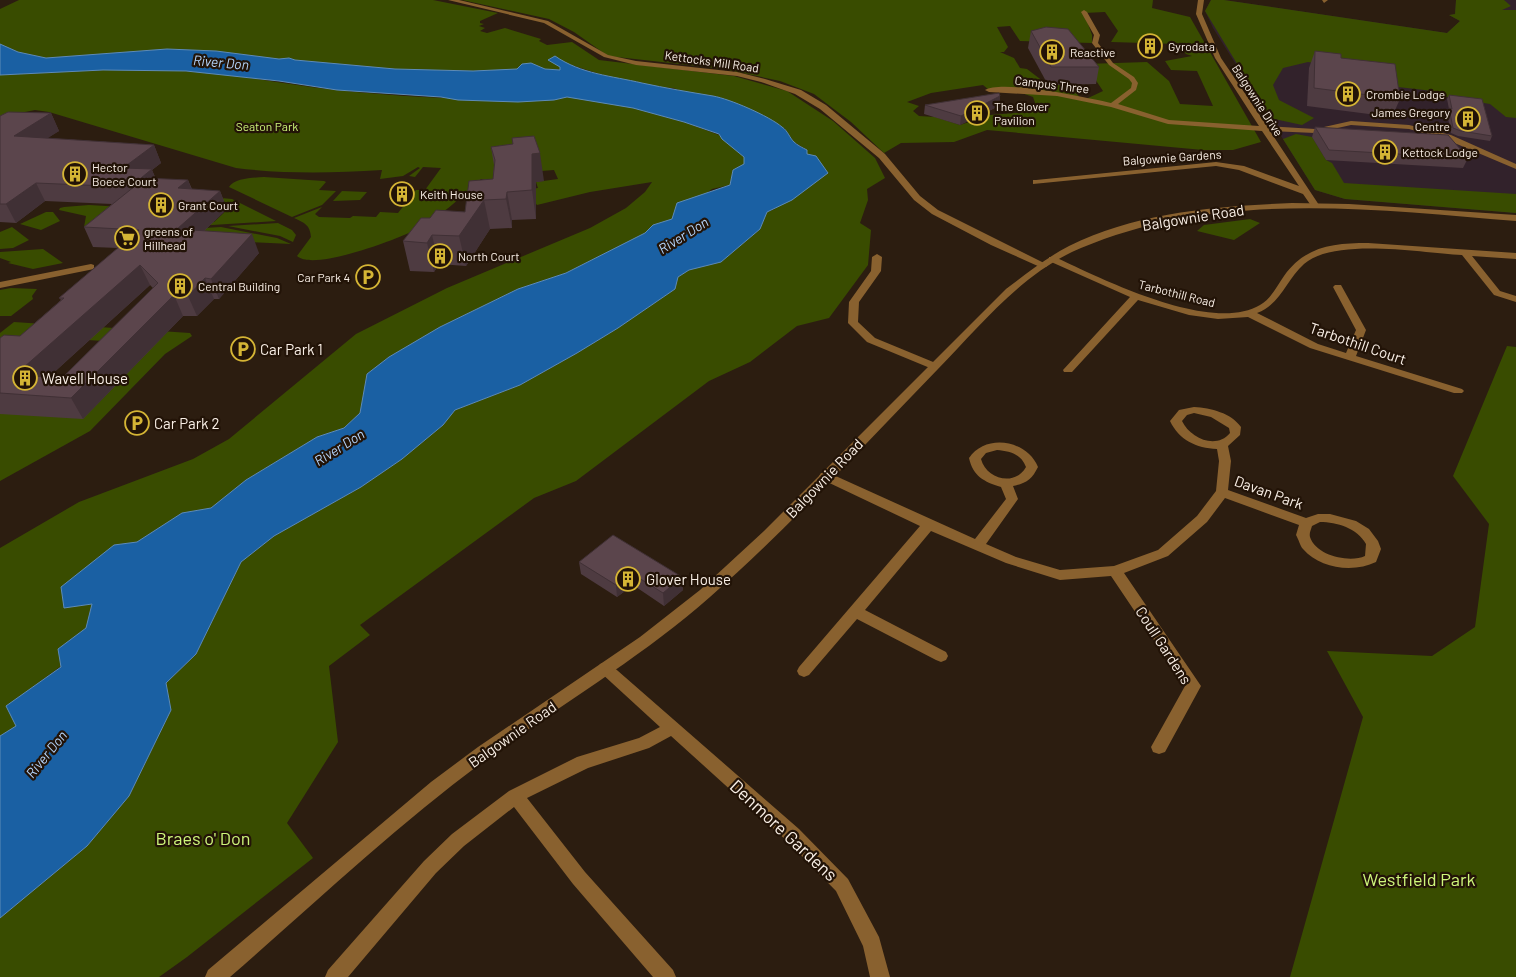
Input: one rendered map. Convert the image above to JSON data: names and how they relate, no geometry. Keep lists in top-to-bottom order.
{
  "streets": {
    "street": [
      "Kettocks Mill Road",
      "Campus Three",
      "Balgownie Drive",
      "Balgownie Gardens",
      "Balgownie Road",
      "Tarbothill Road",
      "Tarbothill Court",
      "Davan Park",
      "Coull Gardens",
      "Denmore Gardens"
    ]
  },
  "crossings": [
    ["Kettocks Mill Road", "Balgownie Road"],
    ["Campus Three", "Balgownie Drive"],
    ["Balgownie Drive", "Balgownie Gardens"],
    ["Balgownie Drive", "Balgownie Road"],
    ["Balgownie Road", "Tarbothill Road"],
    ["Balgownie Road", "Denmore Gardens"],
    ["Tarbothill Road", "Tarbothill Court"]
  ],
  "water": ["River Don"],
  "parks": ["Seaton Park", "Braes o' Don", "Westfield Park"],
  "places": {
    "building": [
      "Gyrodata",
      "Reactive",
      "Crombie Lodge",
      "The Glover Pavilion",
      "James Gregory Centre",
      "Kettock Lodge",
      "Hector Boece Court",
      "Keith House",
      "Grant Court",
      "North Court",
      "Central Building",
      "Wavell House",
      "Glover House"
    ],
    "supermarket": ["greens of Hillhead"],
    "parking": ["Car Park 4", "Car Park 1", "Car Park 2"]
  }
}
